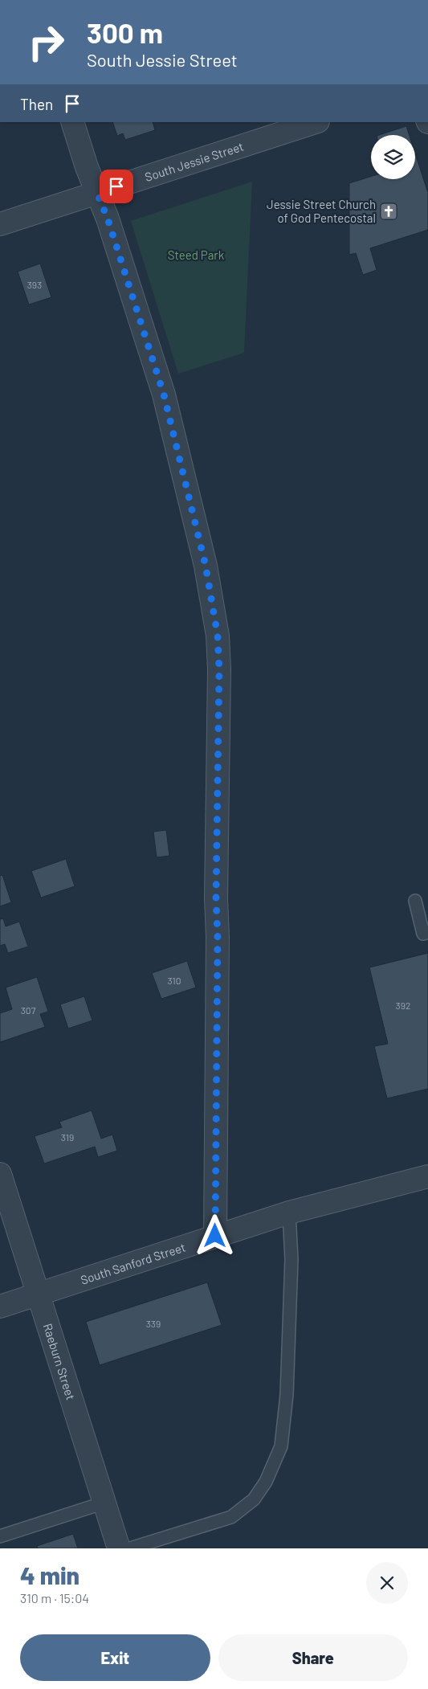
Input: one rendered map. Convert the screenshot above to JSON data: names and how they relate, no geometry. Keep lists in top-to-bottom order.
{
  "streets": {
    "street": ["South Jessie Street", "South Sanford Street", "Raeburn Street"]
  },
  "crossings": [
    ["South Sanford Street", "Raeburn Street"]
  ],
  "parks": ["Steed Park"],
  "places": {
    "church": ["Jessie Street Church of God Pentecostal"]
  },
  "house_numbers": [
    "393",
    "310",
    "392",
    "307",
    "319",
    "339"
  ],
  "page": {
    "turn": ["300 m", "South Jessie Street"],
    "then": "Then",
    "heading": ["4 min", "310 m · 15:04"],
    "buttons": ["Exit", "Share"]
  }
}
